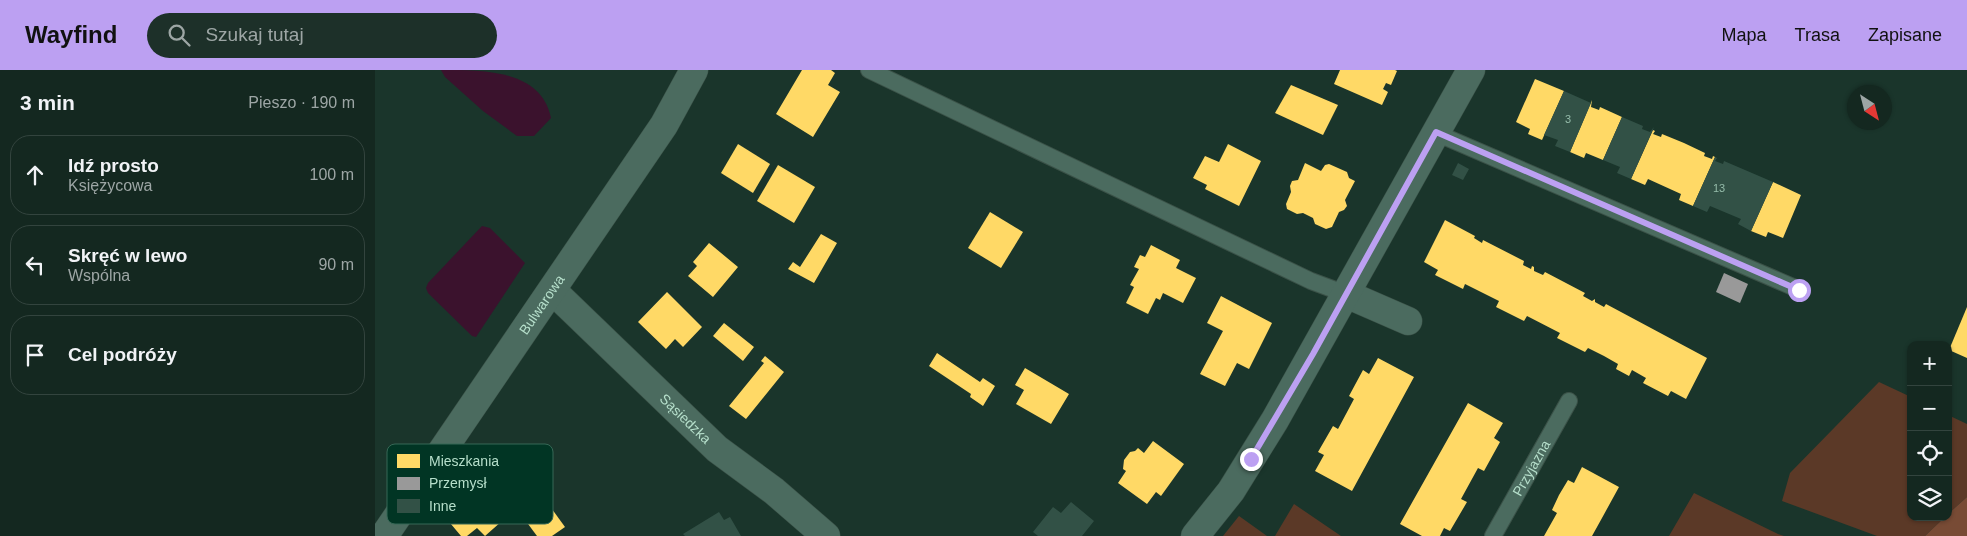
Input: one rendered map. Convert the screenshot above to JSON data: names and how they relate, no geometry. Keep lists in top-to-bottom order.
{
  "streets": {
    "street": ["Bulwarowa", "Sąsiedzka"],
    "lane": ["Przyjazna"]
  },
  "crossings": [
    ["Bulwarowa", "Sąsiedzka"]
  ],
  "house_numbers": ["3", "13"],
  "legend": ["Mieszkania", "Przemysł", "Inne"],
  "north": "bottom right",
  "page": {
    "header": "Wayfind",
    "search": "Szukaj tutaj",
    "nav": ["Mapa", "Trasa", "Zapisane"],
    "heading": ["3 min", "Pieszo · 190 m"],
    "list": [
      ["Idź prosto", "Księżycowa", "100 m"],
      ["Skręć w lewo", "Wspólna", "90 m"],
      "Cel podróży"
    ],
    "map_buttons": ["+", "−"]
  }
}
